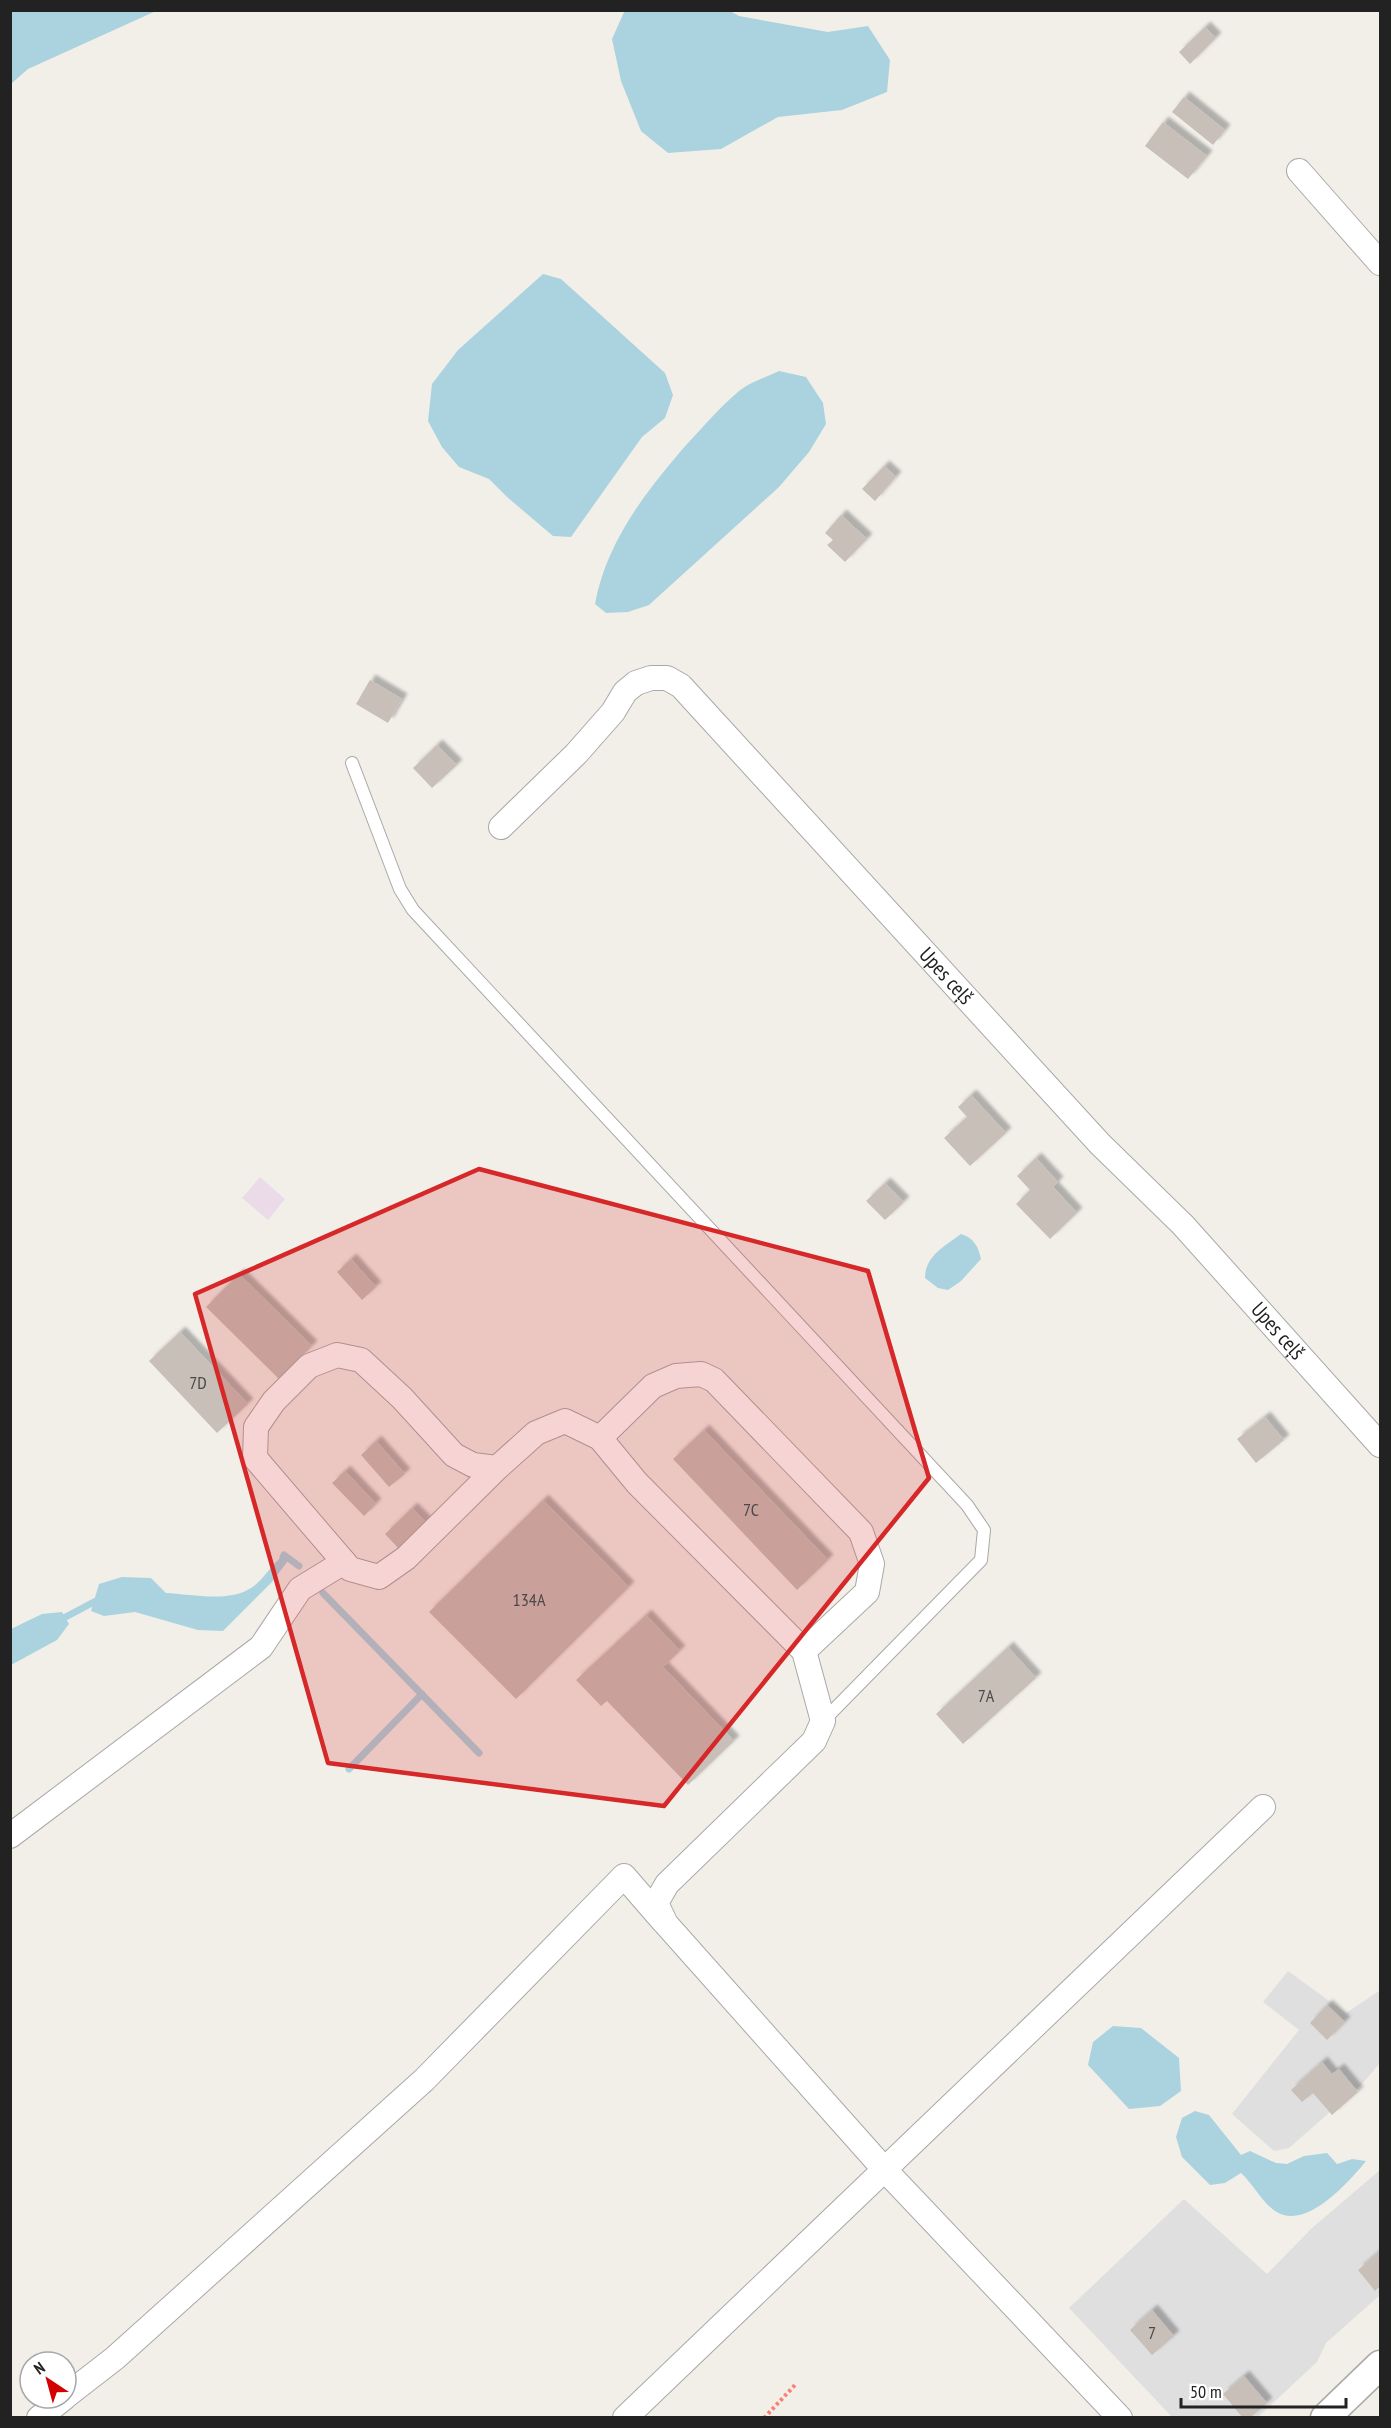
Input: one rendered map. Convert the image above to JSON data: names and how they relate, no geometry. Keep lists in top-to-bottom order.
{
  "streets": {
    "street": ["Upes ceļš"]
  },
  "house_numbers": [
    "7D",
    "7C",
    "134A",
    "7A",
    "7"
  ],
  "scale_bar": "50 m",
  "north": "top left"
}
